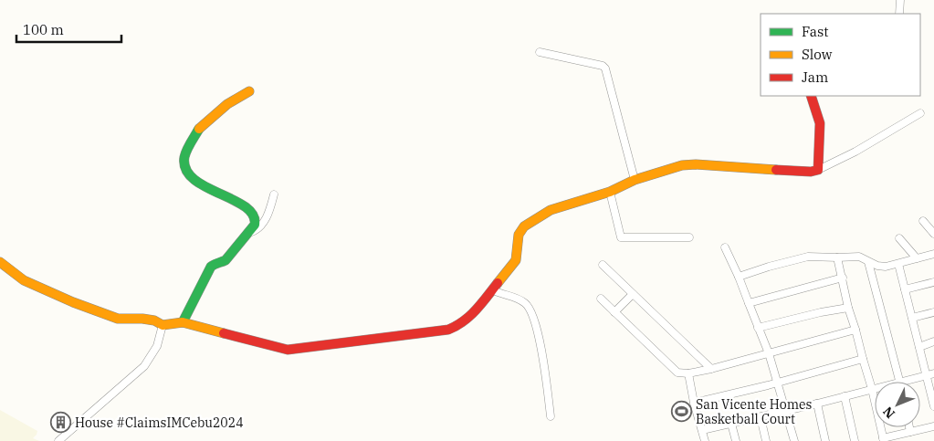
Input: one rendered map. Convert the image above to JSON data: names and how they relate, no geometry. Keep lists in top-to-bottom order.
{
  "places": {
    "sports": ["San Vicente Homes Basketball Court"],
    "building": ["House #ClaimsIMCebu2024"]
  },
  "legend": ["Fast", "Slow", "Jam"],
  "scale_bar": "100 m",
  "north": "bottom left"
}
